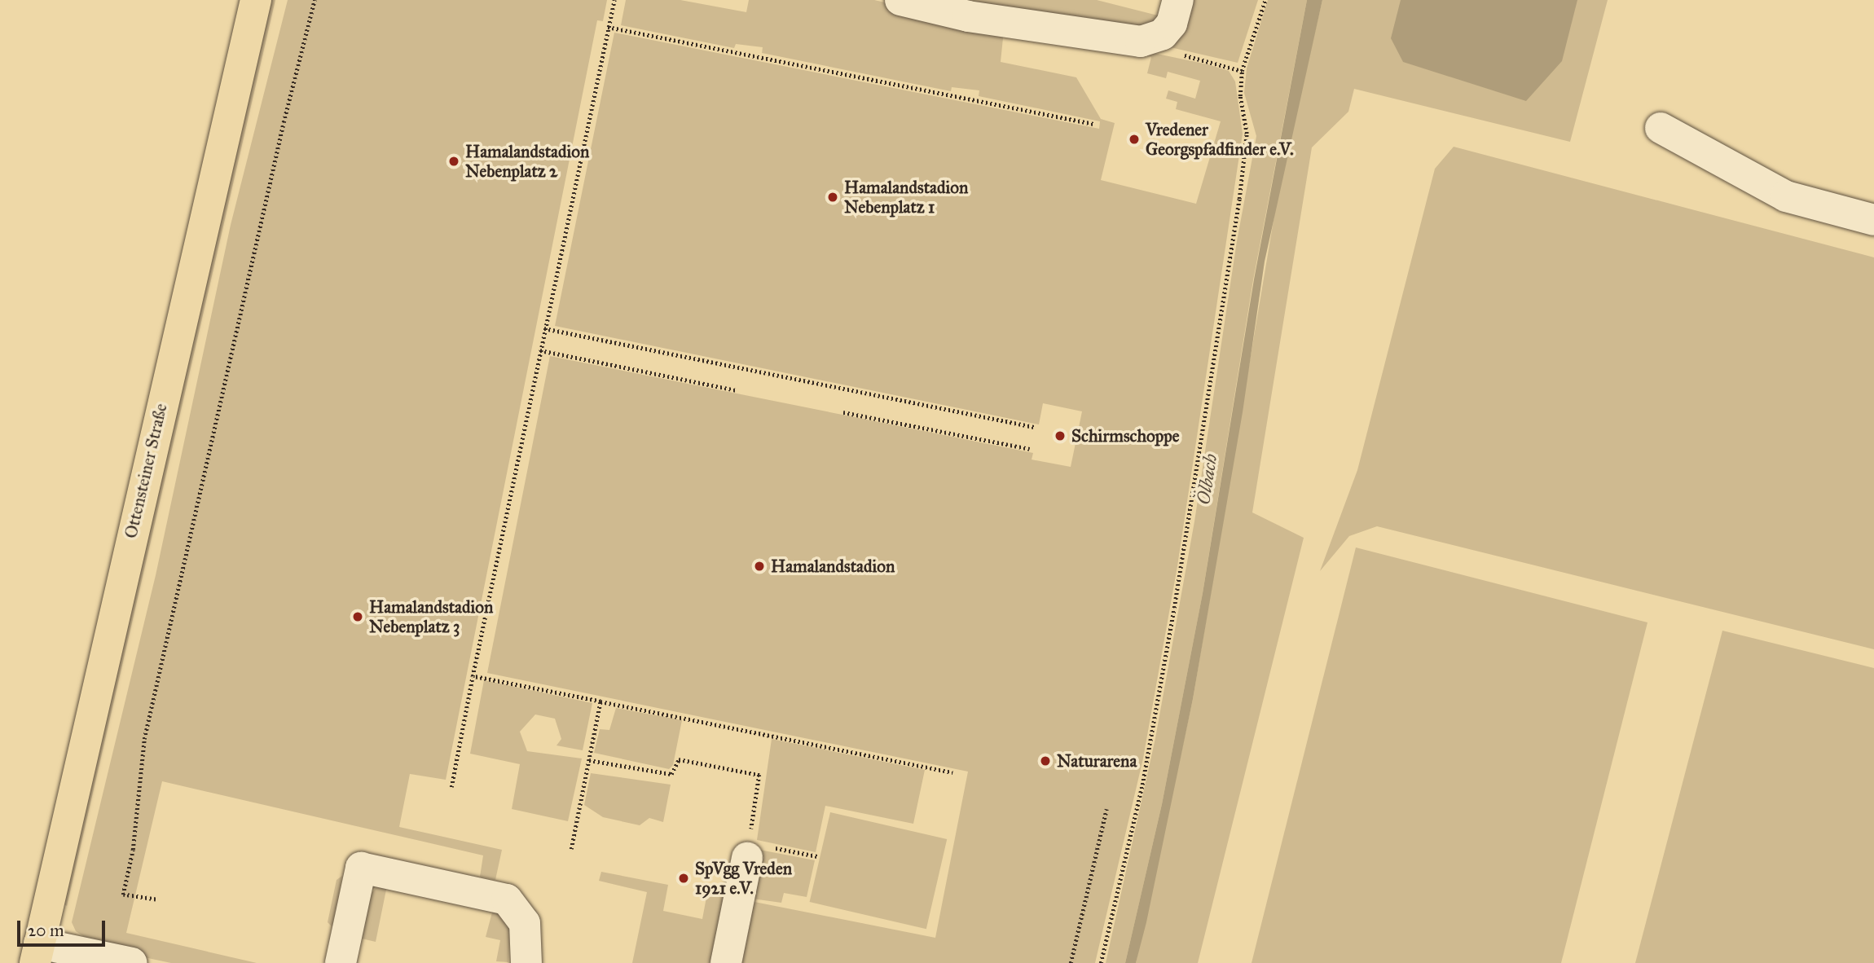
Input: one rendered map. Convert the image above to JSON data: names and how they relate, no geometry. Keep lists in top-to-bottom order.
{
  "streets": {
    "main road": ["Ottensteiner Straße"]
  },
  "water": ["Ölbach"],
  "places": [
    "Vredener Georgspfadfinder e.V.",
    "Hamalandstadion Nebenplatz 2",
    "Hamalandstadion Nebenplatz 1",
    "Schirmschoppe",
    "Hamalandstadion",
    "Hamalandstadion Nebenplatz 3",
    "Naturarena",
    "SpVgg Vreden 1921 e.V."
  ],
  "scale_bar": "20 m"
}
